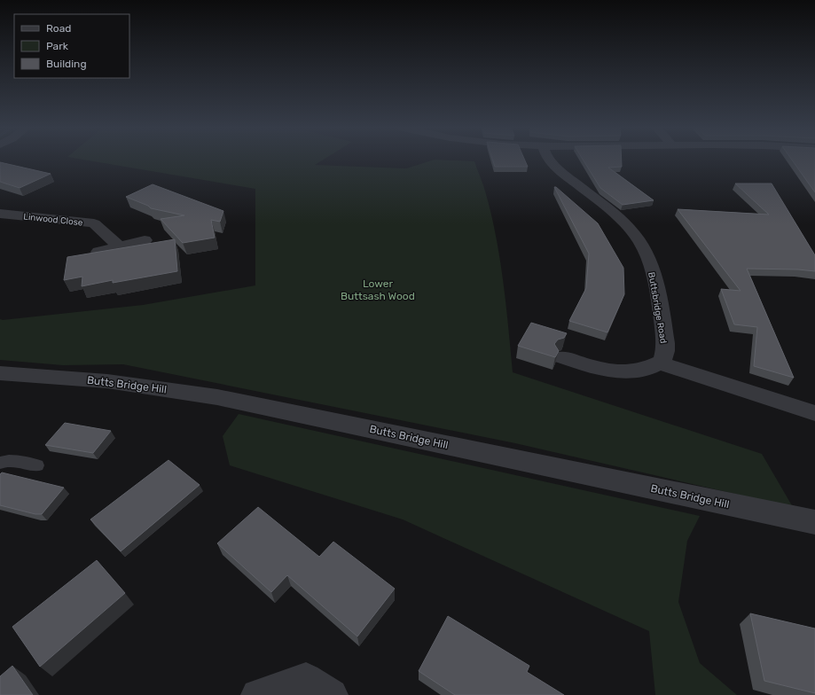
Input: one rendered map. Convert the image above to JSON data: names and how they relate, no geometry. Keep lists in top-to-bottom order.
{
  "streets": {
    "street": ["Linwood Close", "Buttsbridge Road", "Butts Bridge Hill"]
  },
  "parks": ["Lower Buttsash Wood"],
  "legend": ["Road", "Park", "Building"]
}
